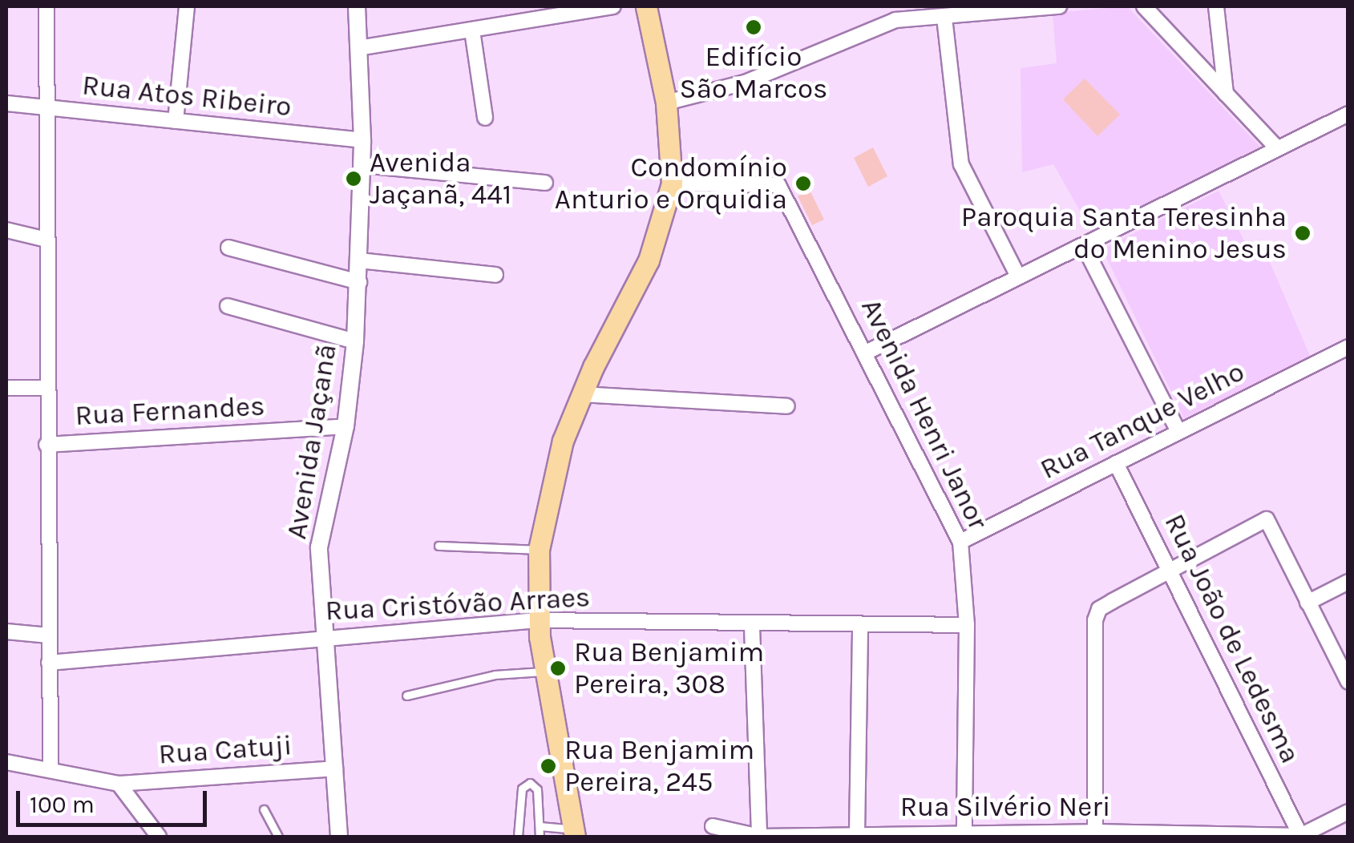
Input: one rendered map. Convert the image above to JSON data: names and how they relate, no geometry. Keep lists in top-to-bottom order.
{
  "streets": {
    "street": [
      "Rua Atos Ribeiro",
      "Rua Fernandes",
      "Avenida Henri Janor",
      "Rua Tanque Velho",
      "Avenida Jaçanã",
      "Rua Cristóvão Arraes",
      "Rua João de Ledesma",
      "Rua Catuji",
      "Rua Silvério Neri"
    ]
  },
  "crossings": [
    ["Rua Atos Ribeiro", "Avenida Jaçanã"],
    ["Rua Fernandes", "Avenida Jaçanã"],
    ["Avenida Henri Janor", "Rua Tanque Velho"],
    ["Avenida Henri Janor", "Rua Cristóvão Arraes"],
    ["Avenida Henri Janor", "Rua Silvério Neri"],
    ["Rua Tanque Velho", "Rua João de Ledesma"],
    ["Avenida Jaçanã", "Rua Cristóvão Arraes"],
    ["Avenida Jaçanã", "Rua Catuji"],
    ["Rua João de Ledesma", "Rua Silvério Neri"]
  ],
  "places": [
    "Edifício São Marcos",
    "Avenida Jaçanã, 441",
    "Condomínio Anturio e Orquidia",
    "Paroquia Santa Teresinha do Menino Jesus",
    "Rua Benjamim Pereira, 308",
    "Rua Benjamim Pereira, 245"
  ],
  "scale_bar": "100 m"
}
